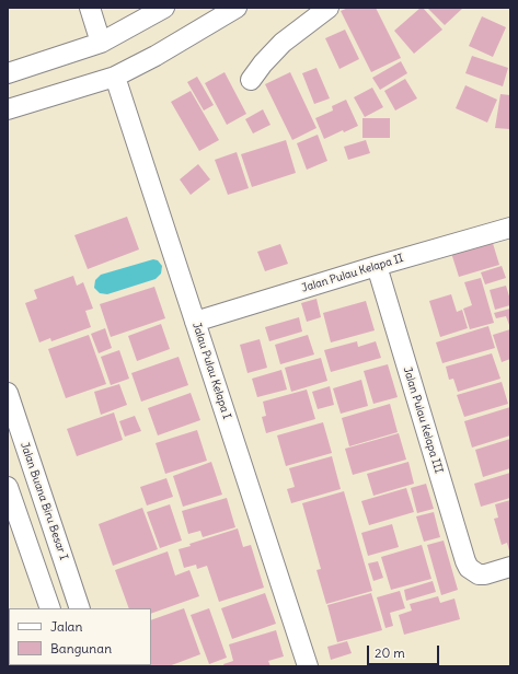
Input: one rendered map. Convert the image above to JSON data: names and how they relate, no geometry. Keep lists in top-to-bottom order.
{
  "streets": {
    "street": [
      "Jalan Pulau Kelapa II",
      "Jalau Pulau Kelapa I",
      "Jalan Pulau Kelapa III",
      "Jalan Buana Biru Besar I"
    ]
  },
  "crossings": [
    ["Jalan Pulau Kelapa II", "Jalau Pulau Kelapa I"],
    ["Jalan Pulau Kelapa II", "Jalan Pulau Kelapa III"]
  ],
  "legend": ["Jalan", "Bangunan"],
  "scale_bar": "20 m"
}
